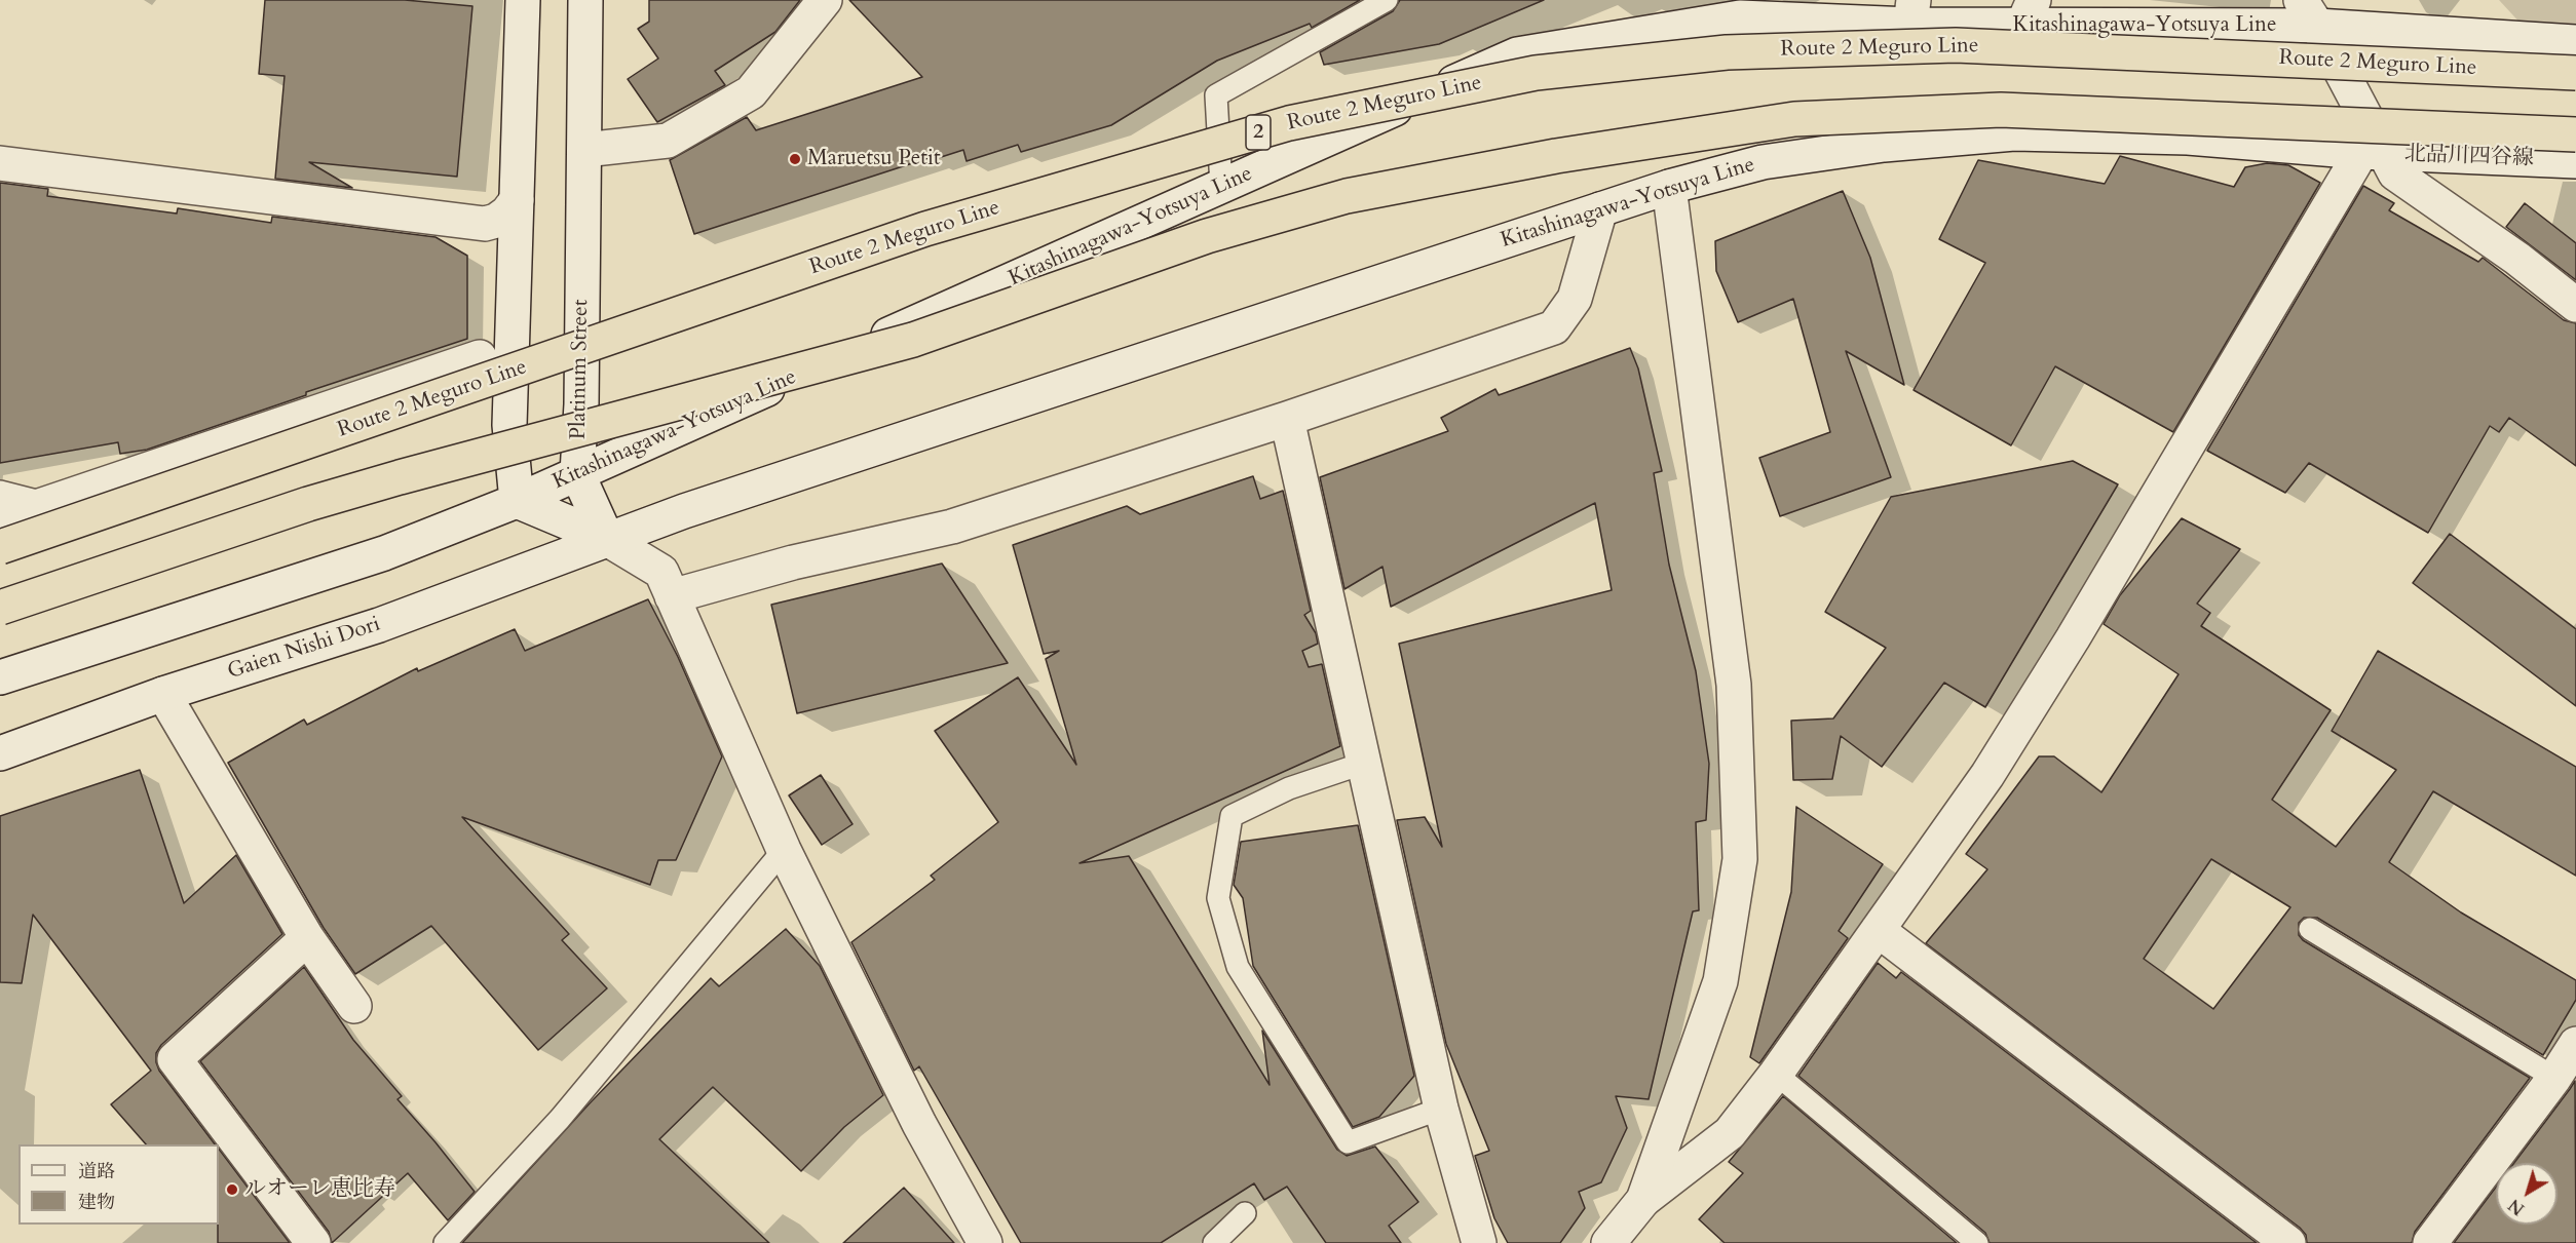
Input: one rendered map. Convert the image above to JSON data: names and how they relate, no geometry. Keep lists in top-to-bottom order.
{
  "streets": {
    "highway": ["Route 2 Meguro Line", "2"],
    "street": [
      "Kitashinagawa-Yotsuya Line",
      "北品川四谷線",
      "Platinum Street",
      "Gaien Nishi Dori"
    ]
  },
  "crossings": [
    ["Kitashinagawa-Yotsuya Line", "北品川四谷線"],
    ["Kitashinagawa-Yotsuya Line", "Platinum Street"],
    ["Kitashinagawa-Yotsuya Line", "Gaien Nishi Dori"],
    ["Platinum Street", "Gaien Nishi Dori"]
  ],
  "places": ["Maruetsu Petit", "ルオーレ恵比寿"],
  "legend": ["道路", "建物"],
  "north": "bottom left"
}
